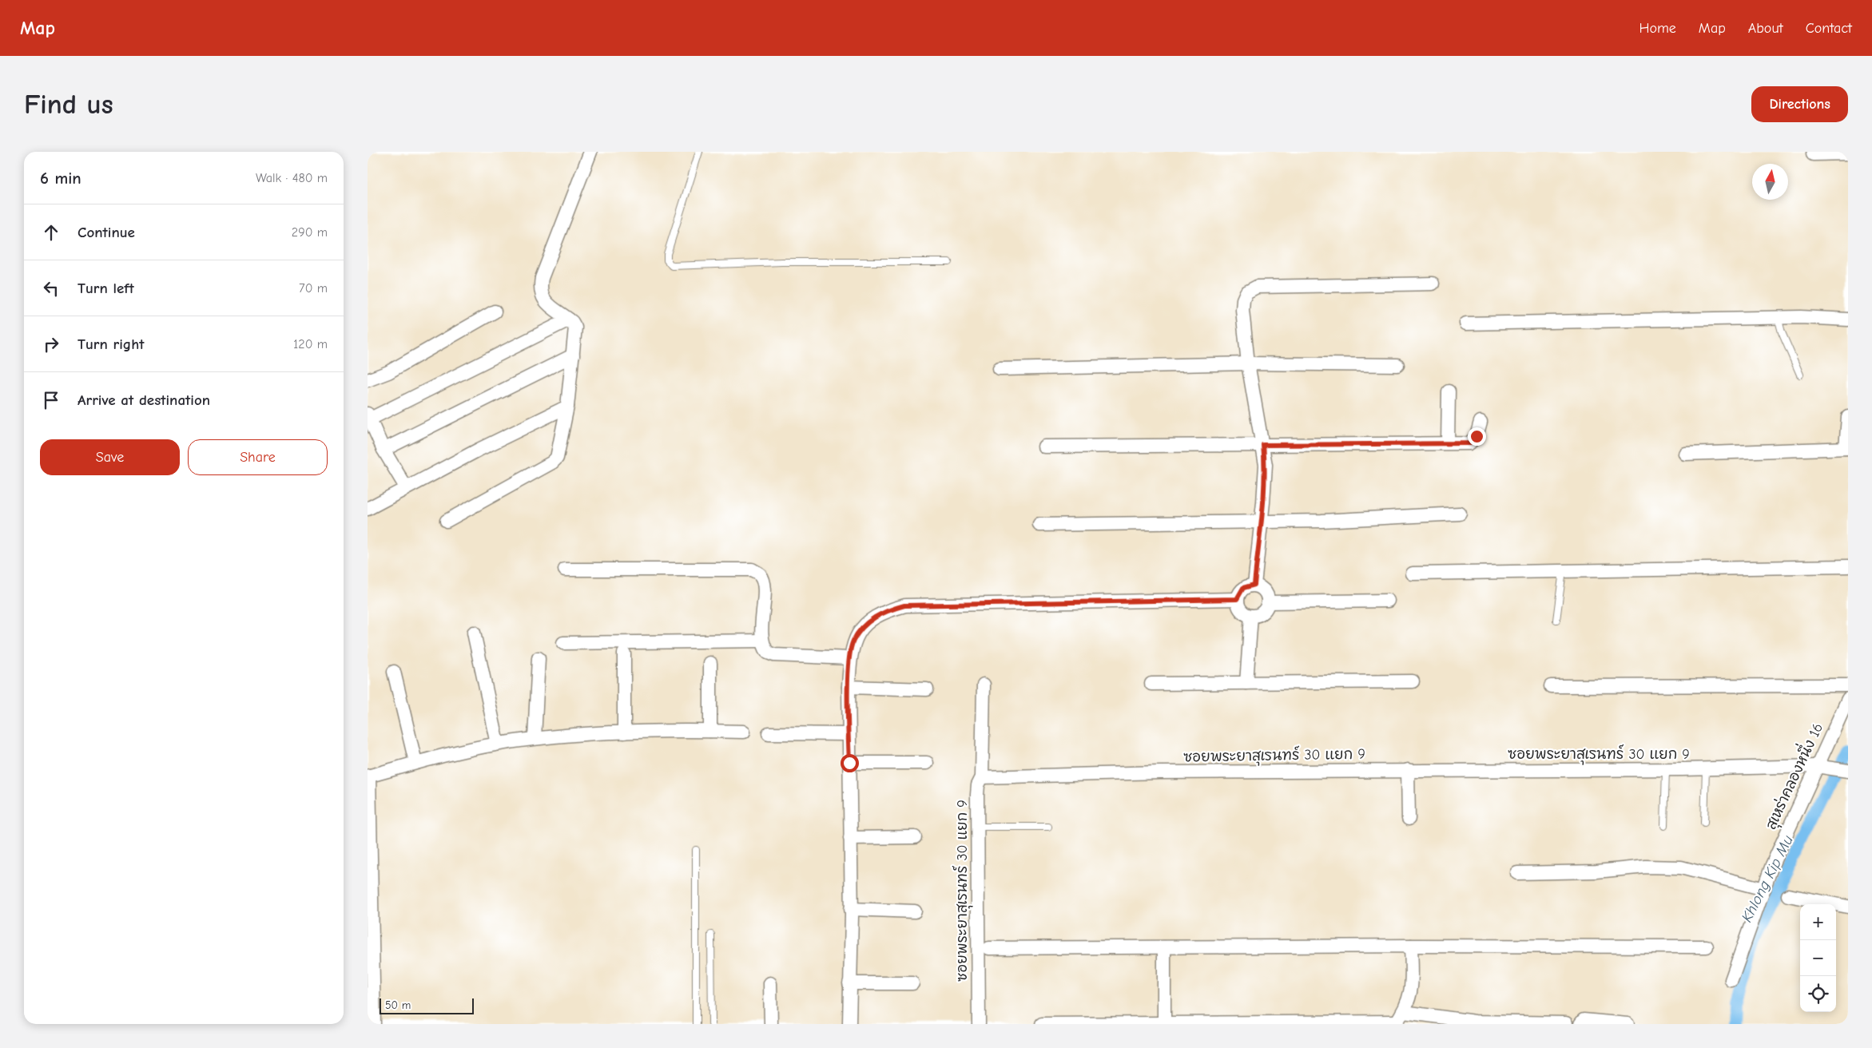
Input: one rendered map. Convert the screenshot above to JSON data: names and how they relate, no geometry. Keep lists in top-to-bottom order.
{
  "streets": {
    "street": ["ซอยพระยาสุเรนทร์ 30 แยก 9", "สุเหร่าคลองหนึ่ง 16"]
  },
  "crossings": [
    ["ซอยพระยาสุเรนทร์ 30 แยก 9", "สุเหร่าคลองหนึ่ง 16"]
  ],
  "water": ["Khlong Kip Mu"],
  "scale_bar": "50 m",
  "north": "top",
  "page": {
    "header": "Map",
    "nav": [
      "Home",
      "Map",
      "About",
      "Contact"
    ],
    "buttons": [
      "Directions",
      ["Save", "Share"]
    ],
    "title": "Find us",
    "heading": ["6 min", "Walk · 480 m"],
    "list": [
      ["Continue", "290 m"],
      ["Turn left", "70 m"],
      ["Turn right", "120 m"],
      "Arrive at destination"
    ],
    "map_buttons": ["+", "−"],
    "scale": "50 m"
  }
}
